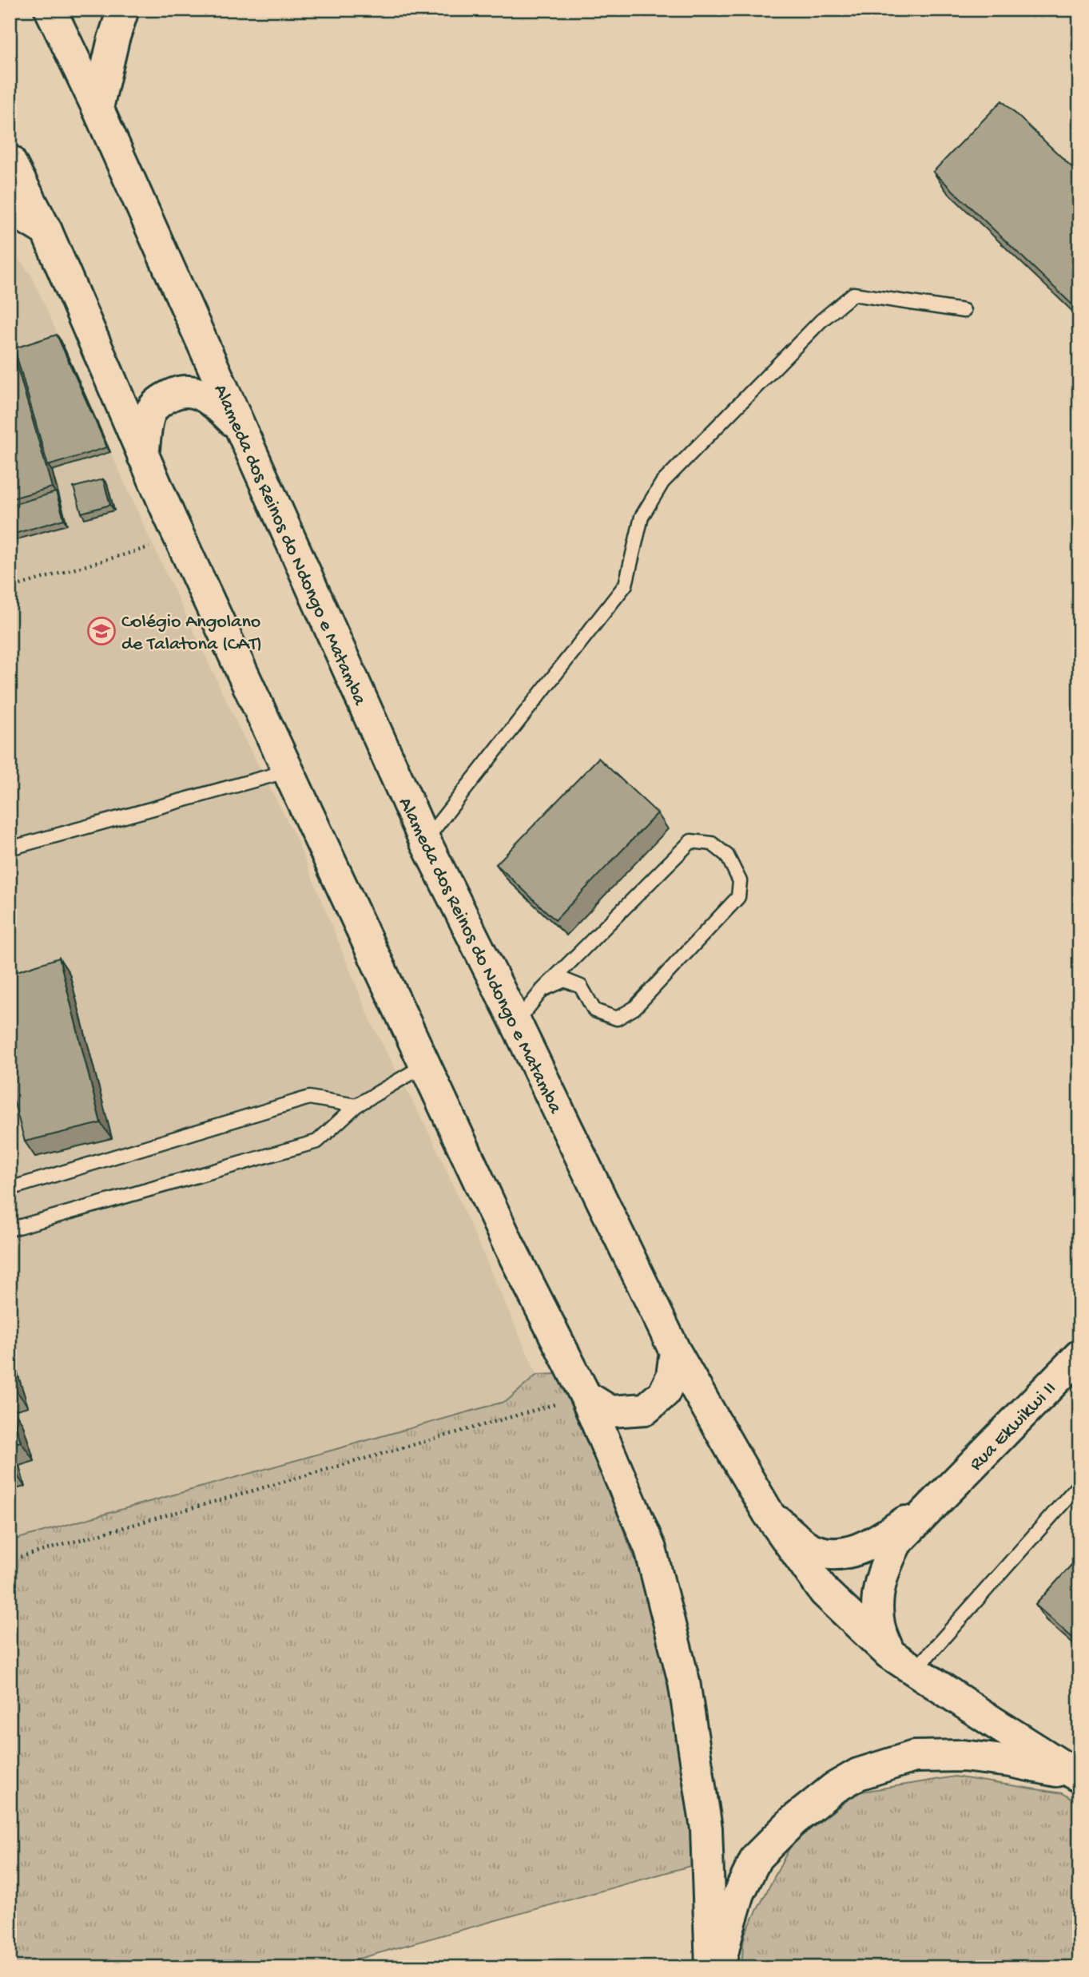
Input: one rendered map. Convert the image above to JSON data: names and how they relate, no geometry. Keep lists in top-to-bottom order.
{
  "streets": {
    "main road": ["Alameda dos Reinos do Ndongo e Matamba", "Rua Ekwikwi II"]
  },
  "crossings": [
    ["Alameda dos Reinos do Ndongo e Matamba", "Rua Ekwikwi II"]
  ],
  "places": {
    "school or university": ["Colégio Angolano de Talatona (CAT)"]
  }
}
